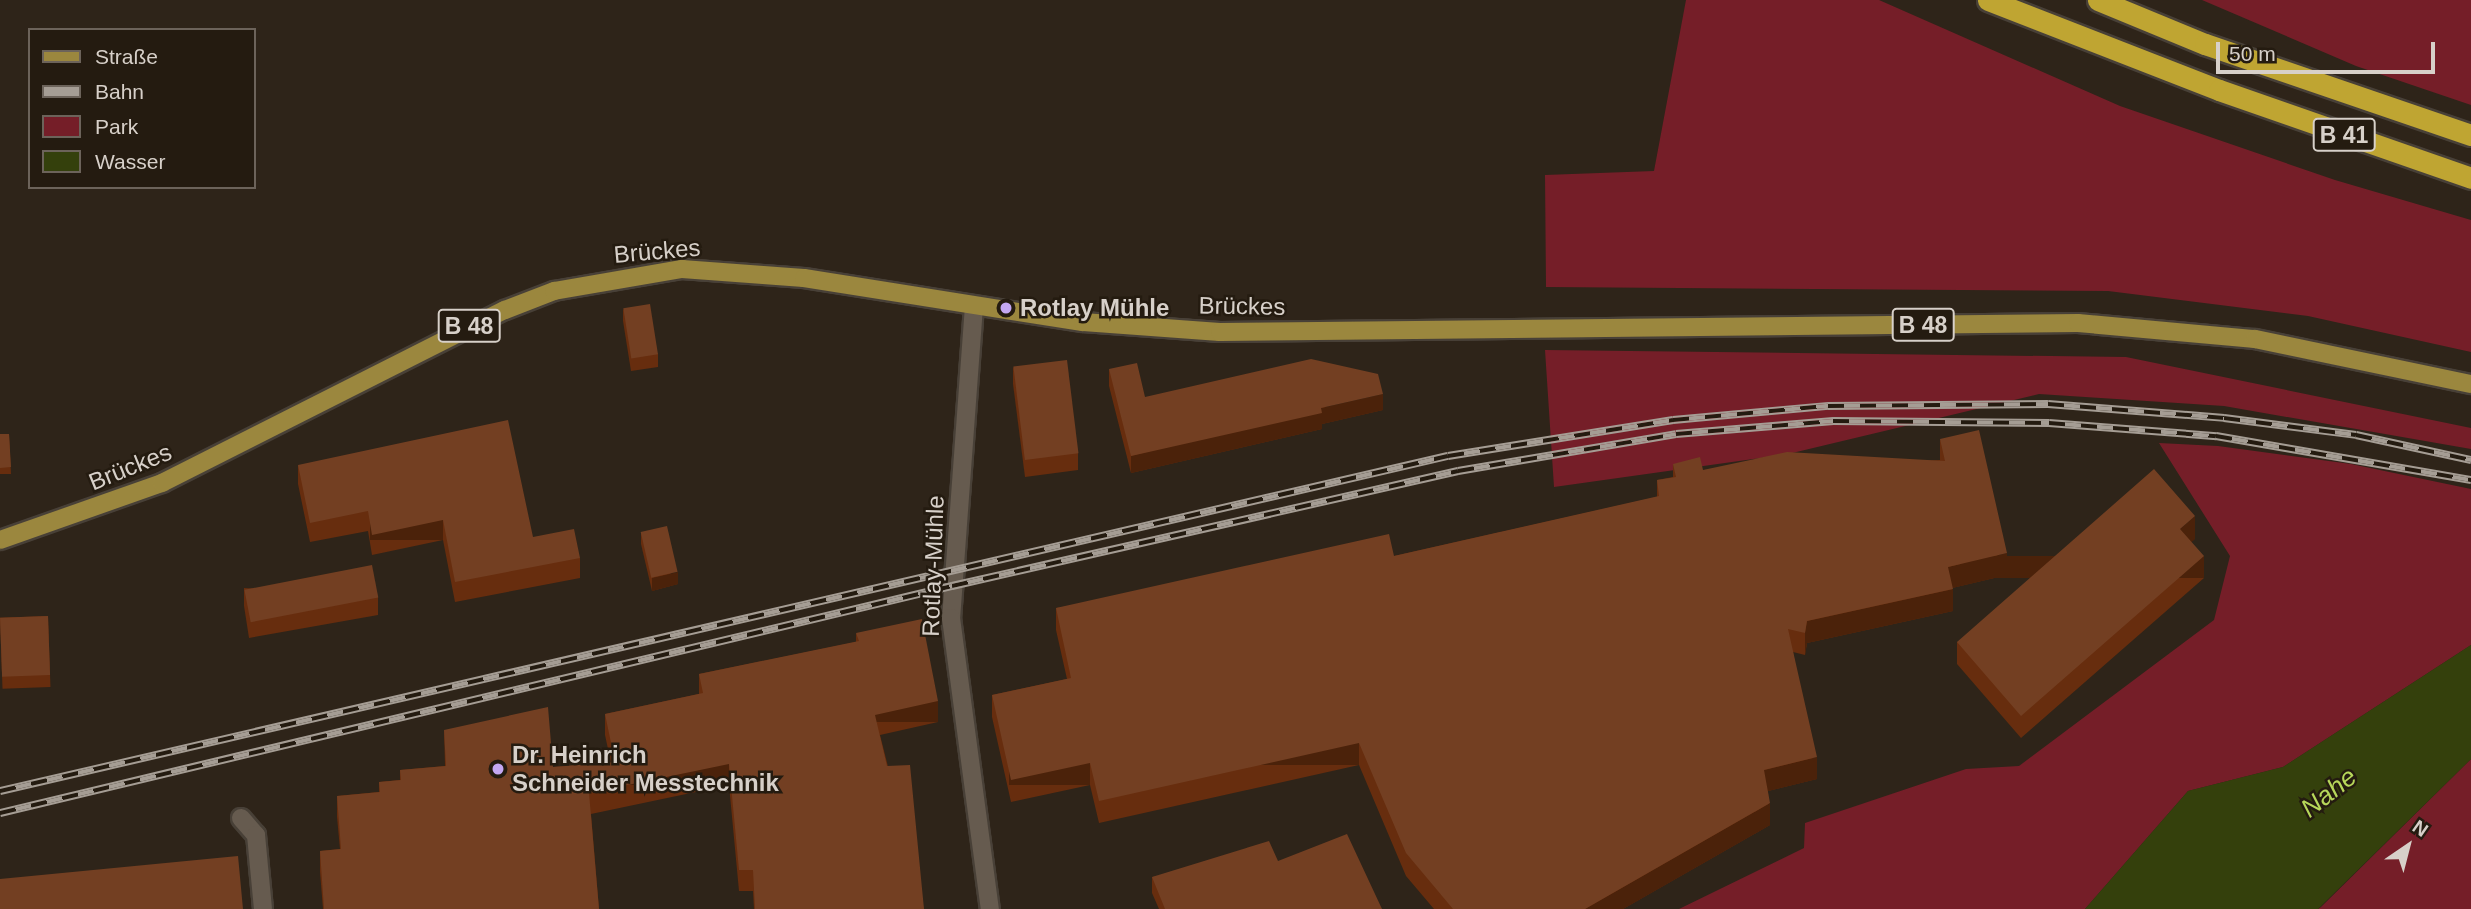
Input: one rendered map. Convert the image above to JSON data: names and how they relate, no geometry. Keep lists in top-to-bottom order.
{
  "streets": {
    "highway": ["B 41"],
    "main road": ["Brückes", "B 48"],
    "street": ["Rotlay-Mühle"]
  },
  "crossings": [
    ["Brückes", "Rotlay-Mühle"]
  ],
  "water": ["Nahe"],
  "places": ["Rotlay Mühle", "Dr. Heinrich Schneider Messtechnik"],
  "legend": [
    "Straße",
    "Bahn",
    "Park",
    "Wasser"
  ],
  "scale_bar": "50 m",
  "north": "top right"
}
